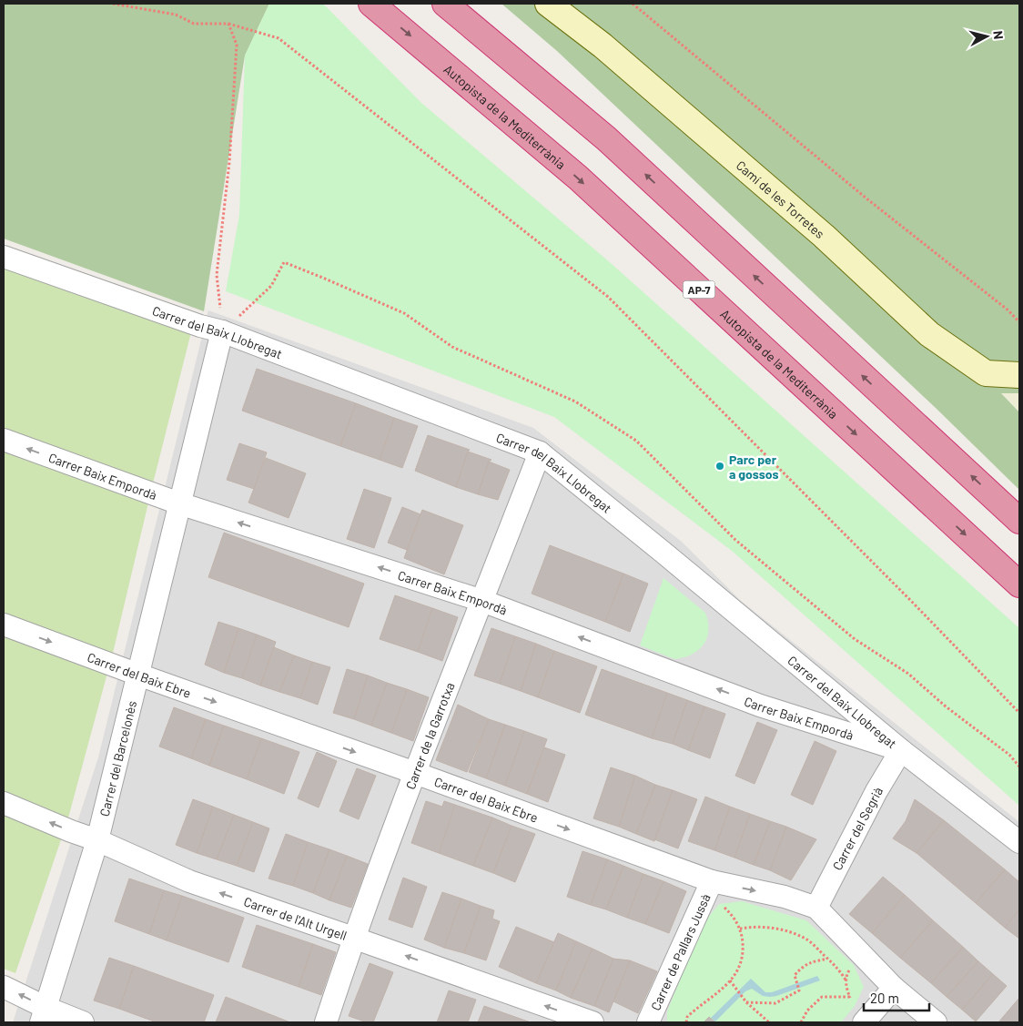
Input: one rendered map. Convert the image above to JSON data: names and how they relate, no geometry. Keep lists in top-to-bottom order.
{
  "streets": {
    "highway": ["Autopista de la Mediterrània", "AP-7"],
    "street": [
      "Camí de les Torretes",
      "Carrer del Baix Llobregat",
      "Carrer Baix Empordà",
      "Carrer del Baix Ebre",
      "Carrer de la Garrotxa",
      "Carrer del Barcelonès",
      "Carrer del Segrià",
      "Carrer de l'Alt Urgell",
      "Carrer de Pallars Jussà"
    ]
  },
  "crossings": [
    ["Carrer del Baix Llobregat", "Carrer Baix Empordà"],
    ["Carrer del Baix Llobregat", "Carrer de la Garrotxa"],
    ["Carrer del Baix Llobregat", "Carrer del Barcelonès"],
    ["Carrer del Baix Llobregat", "Carrer del Segrià"],
    ["Carrer Baix Empordà", "Carrer de la Garrotxa"],
    ["Carrer Baix Empordà", "Carrer del Barcelonès"],
    ["Carrer Baix Empordà", "Carrer del Segrià"],
    ["Carrer del Baix Ebre", "Carrer de la Garrotxa"],
    ["Carrer del Baix Ebre", "Carrer del Barcelonès"],
    ["Carrer del Baix Ebre", "Carrer del Segrià"],
    ["Carrer del Baix Ebre", "Carrer de Pallars Jussà"],
    ["Carrer de la Garrotxa", "Carrer de l'Alt Urgell"],
    ["Carrer del Barcelonès", "Carrer de l'Alt Urgell"]
  ],
  "one_way": ["Carrer Baix Empordà", "Carrer del Baix Ebre", "Carrer de l'Alt Urgell"],
  "places": ["Parc per a gossos"],
  "scale_bar": "20 m",
  "north": "right"
}
